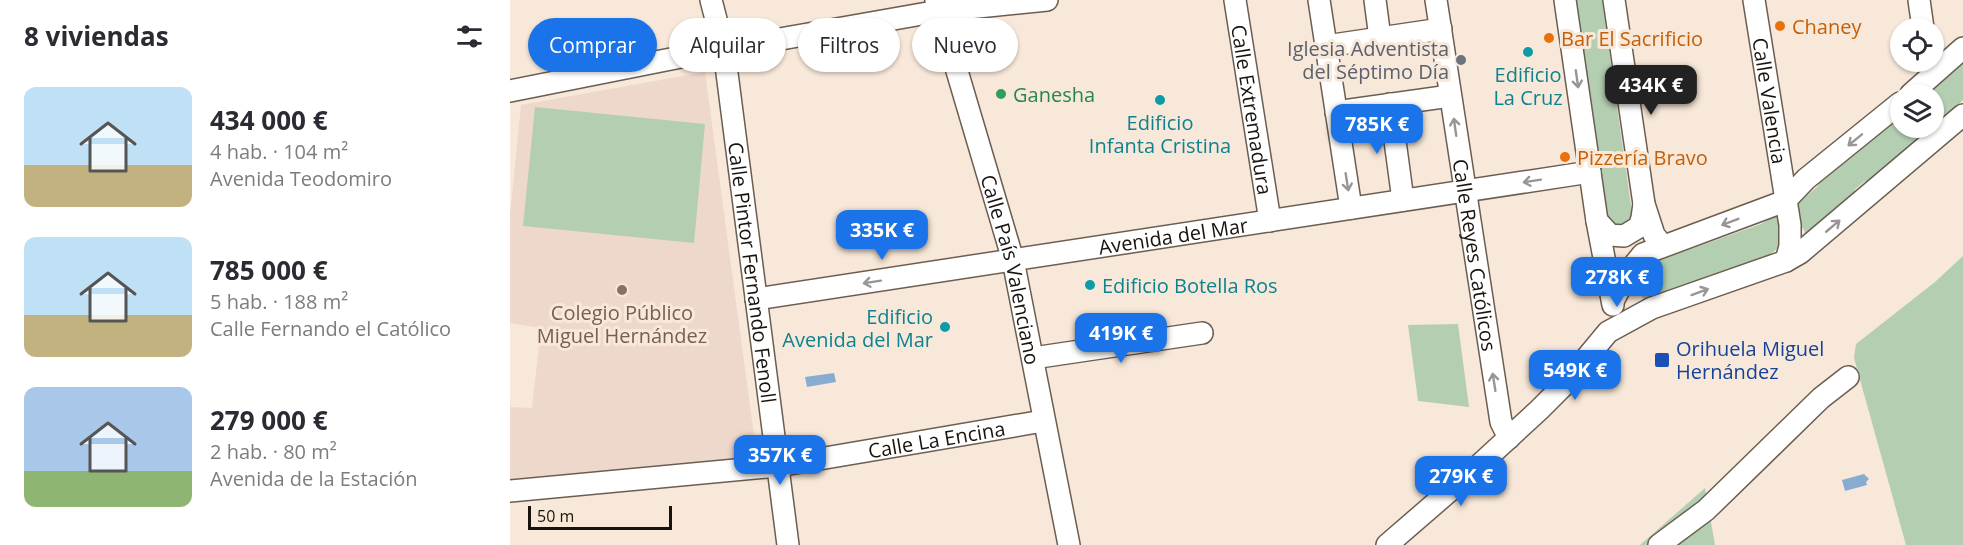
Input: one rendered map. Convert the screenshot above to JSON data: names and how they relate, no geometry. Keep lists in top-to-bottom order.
{
  "streets": {
    "street": [
      "Calle Valencia",
      "Calle Extremadura",
      "Avenida del Mar",
      "Calle Reyes Católicos",
      "Calle País Valenciano",
      "Calle Pintor Fernando Fenoll",
      "Calle La Encina"
    ]
  },
  "crossings": [
    ["Calle Extremadura", "Avenida del Mar"],
    ["Avenida del Mar", "Calle Reyes Católicos"],
    ["Avenida del Mar", "Calle País Valenciano"],
    ["Avenida del Mar", "Calle Pintor Fernando Fenoll"],
    ["Calle País Valenciano", "Calle La Encina"],
    ["Calle Pintor Fernando Fenoll", "Calle La Encina"]
  ],
  "one_way": ["Avenida del Mar"],
  "places": {
    "other": [
      "Chaney",
      "Bar El Sacrificio",
      "Edificio La Cruz",
      "Iglesia Adventista del Séptimo Día",
      "Ganesha",
      "Edificio Infanta Cristina",
      "Pizzería Bravo",
      "Edificio Botella Ros",
      "Colegio Público Miguel Hernández",
      "Edificio Avenida del Mar"
    ],
    "transit": ["Orihuela Miguel Hernández"]
  },
  "scale_bar": "50 m",
  "page": {
    "heading": "8 viviendas",
    "chip": [
      "Comprar",
      "Alquilar",
      "Filtros",
      "Nuevo"
    ],
    "price": [
      "434K €",
      "785K €",
      "335K €",
      "278K €",
      "419K €",
      "549K €",
      "357K €",
      "279K €"
    ],
    "list": [
      {
        "name": "434 000 €",
        "note": "4 hab. · 104 m² · Avenida Teodomiro"
      },
      {
        "name": "785 000 €",
        "note": "5 hab. · 188 m² · Calle Fernando el Católico"
      },
      {
        "name": "279 000 €",
        "note": "2 hab. · 80 m² · Avenida de la Estación"
      }
    ],
    "scale": "50 m"
  }
}
